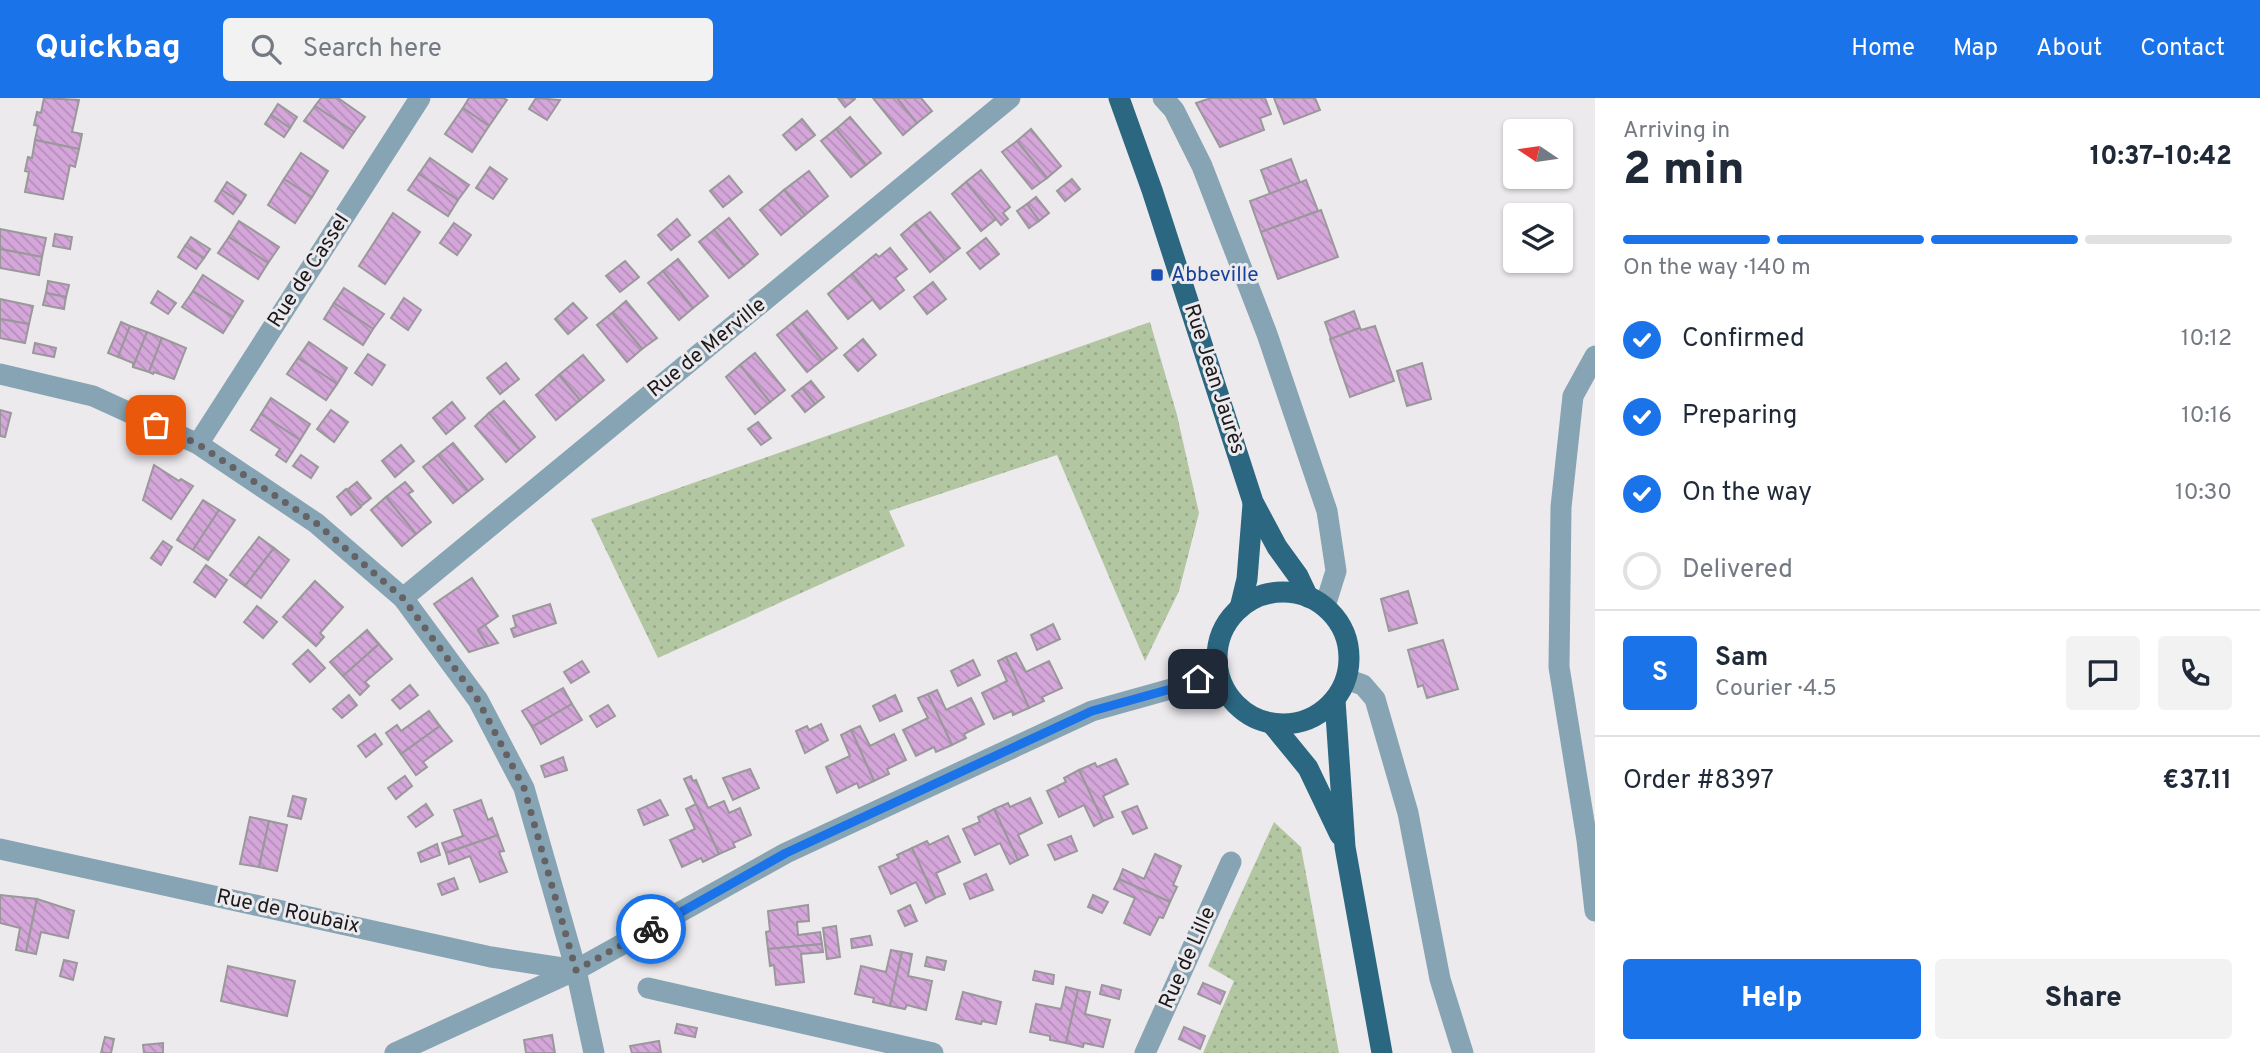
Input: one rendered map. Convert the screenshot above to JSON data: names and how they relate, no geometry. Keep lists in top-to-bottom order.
{
  "streets": {
    "main road": ["Rue Jean Jaurès"],
    "street": [
      "Rue de Cassel",
      "Rue de Merville",
      "Rue de Roubaix",
      "Rue de Lille"
    ]
  },
  "places": {
    "transit": ["Abbeville"]
  },
  "north": "left",
  "page": {
    "header": "Quickbag",
    "search": "Search here",
    "nav": [
      "Home",
      "Map",
      "About",
      "Contact"
    ],
    "heading": ["2 min", "Arriving in", "10:37–10:42"],
    "panel": [
      "Sam",
      "Courier · 4.5",
      "Order #8397",
      "€37.11"
    ],
    "bar": "On the way · 140 m",
    "list": [
      ["Confirmed", "10:12"],
      ["Preparing", "10:16"],
      ["On the way", "10:30"],
      "Delivered"
    ],
    "round": "S",
    "buttons": ["Help", "Share"]
  }
}
